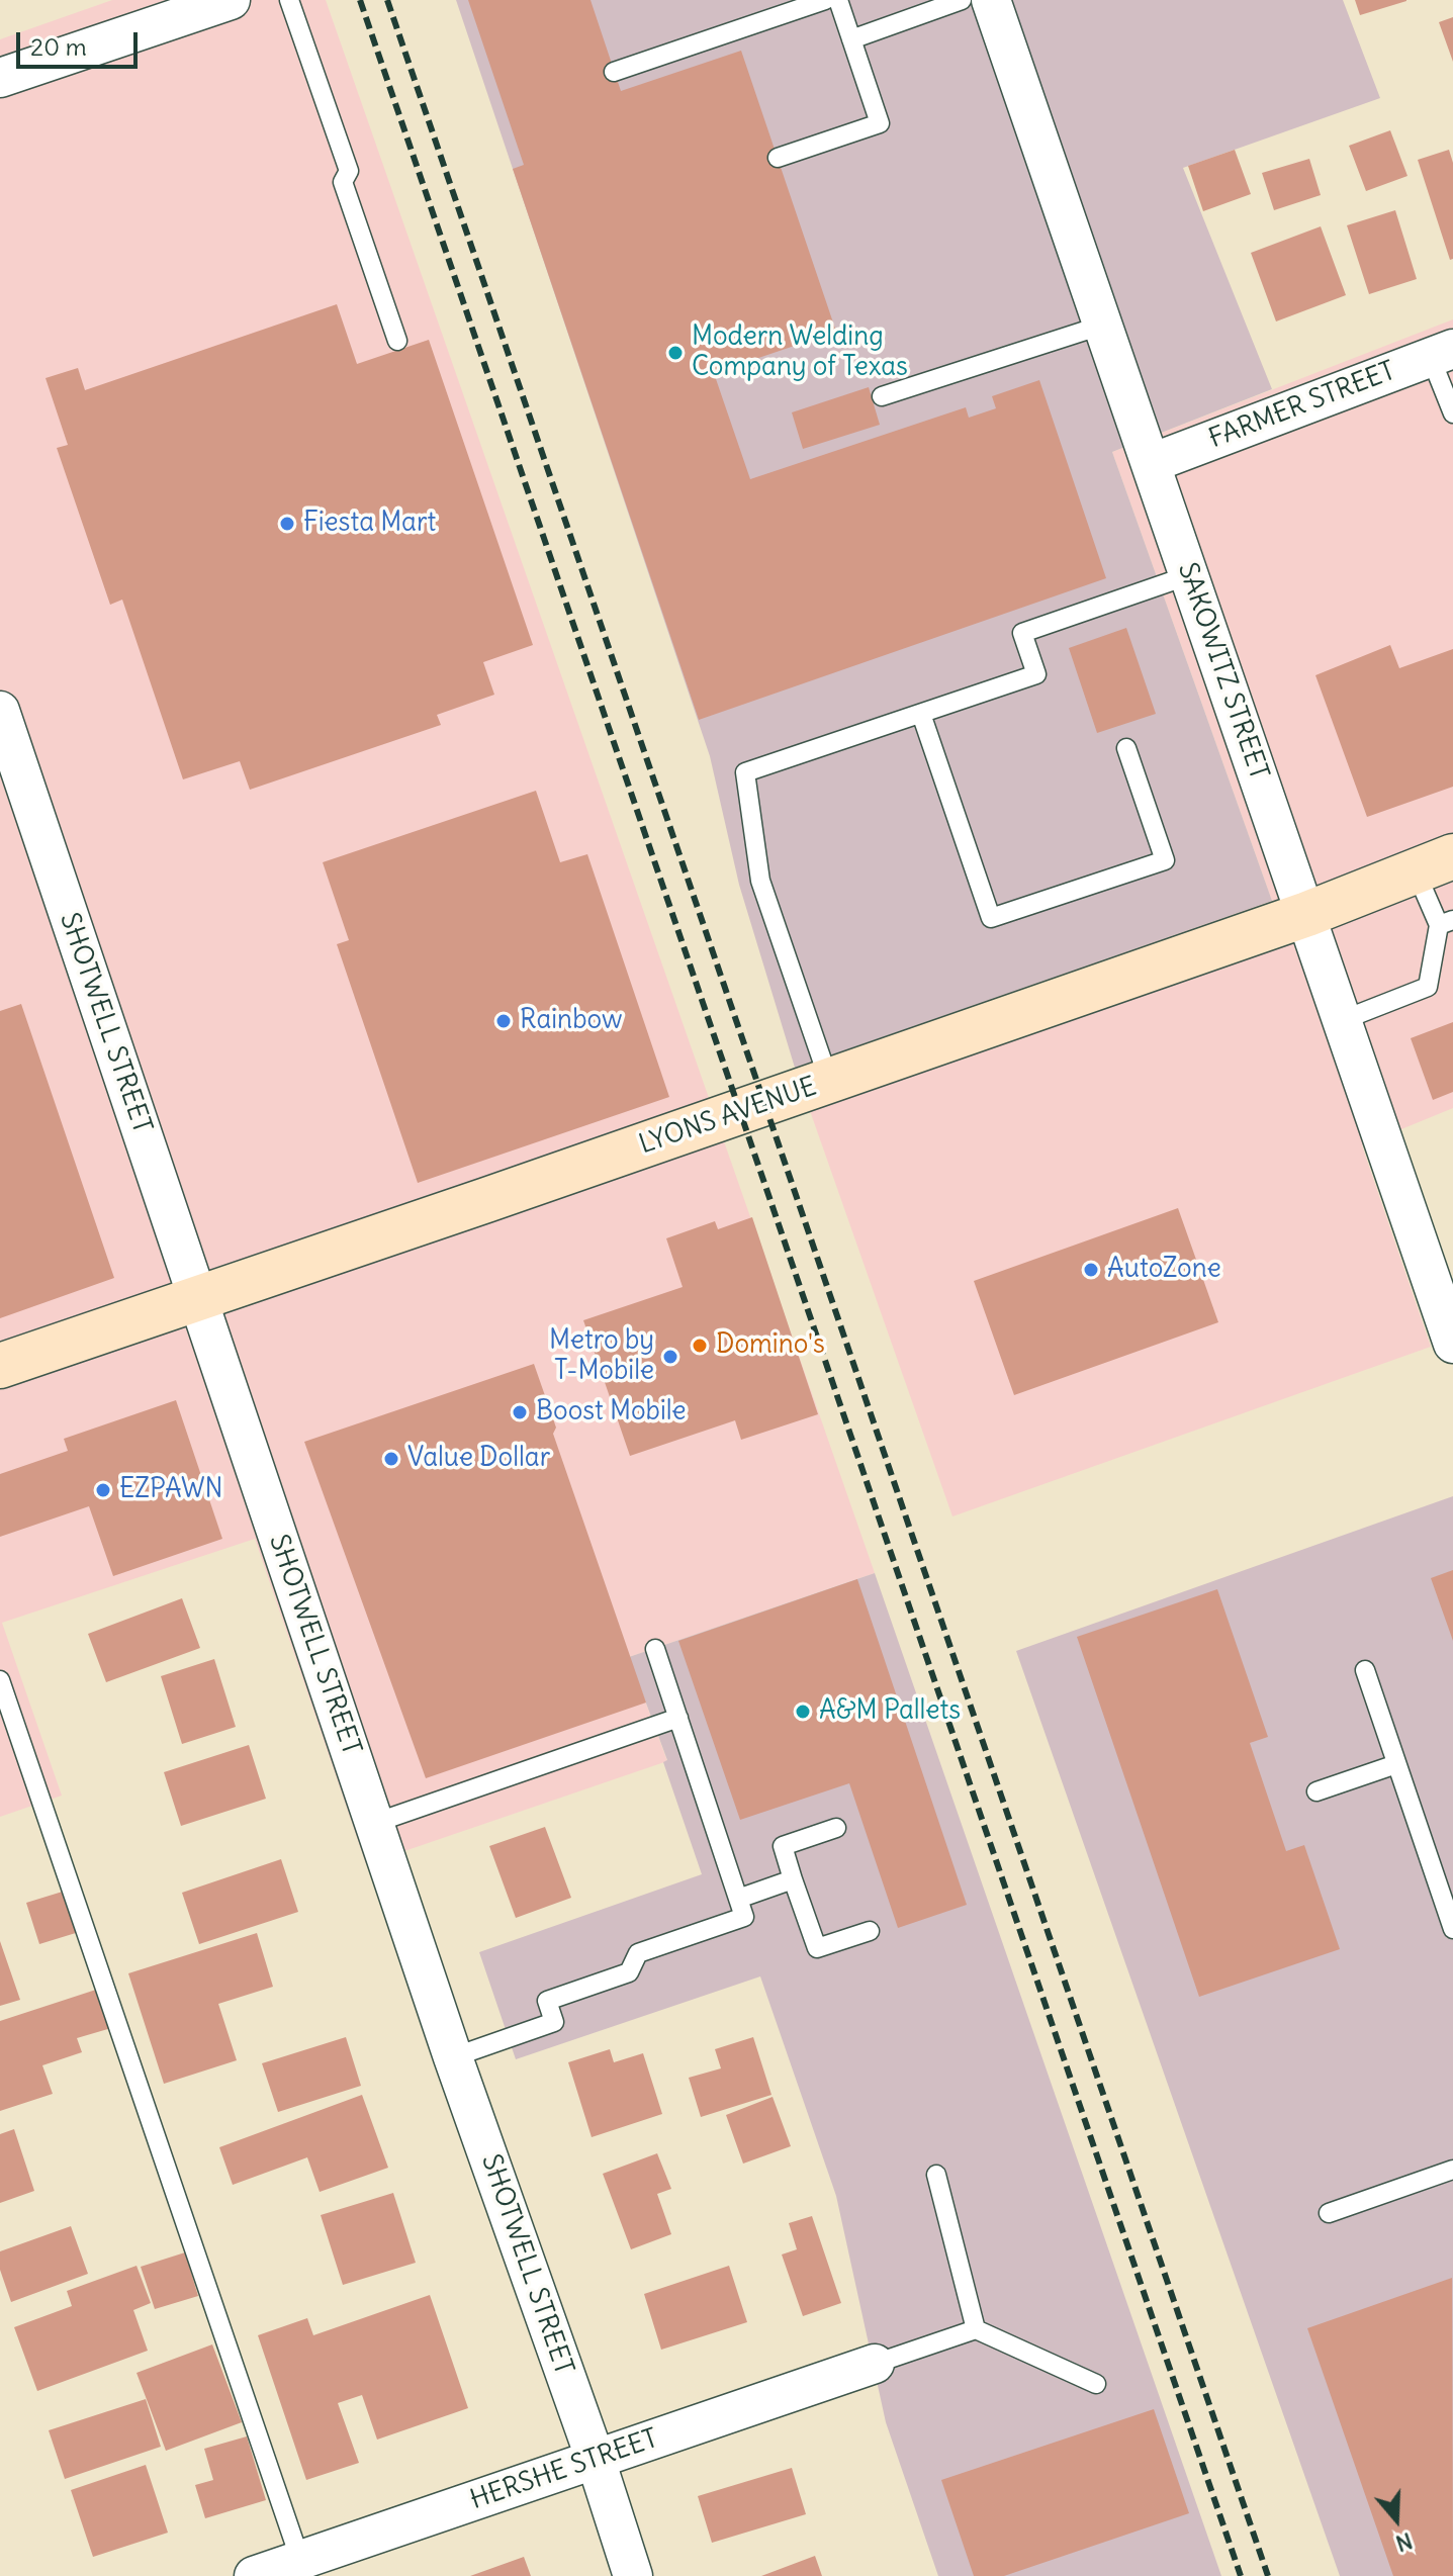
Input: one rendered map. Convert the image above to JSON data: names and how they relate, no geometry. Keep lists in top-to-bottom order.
{
  "streets": {
    "street": [
      "FARMER STREET",
      "SAKOWITZ STREET",
      "SHOTWELL STREET",
      "LYONS AVENUE",
      "HERSHE STREET"
    ]
  },
  "crossings": [
    ["FARMER STREET", "SAKOWITZ STREET"],
    ["SAKOWITZ STREET", "LYONS AVENUE"],
    ["SHOTWELL STREET", "LYONS AVENUE"],
    ["SHOTWELL STREET", "HERSHE STREET"]
  ],
  "places": [
    "Modern Welding Company of Texas",
    "Fiesta Mart",
    "Rainbow",
    "AutoZone",
    "Domino's",
    "Metro by T-Mobile",
    "Boost Mobile",
    "Value Dollar",
    "EZPAWN",
    "A&M Pallets"
  ],
  "scale_bar": "20 m",
  "north": "bottom"
}
